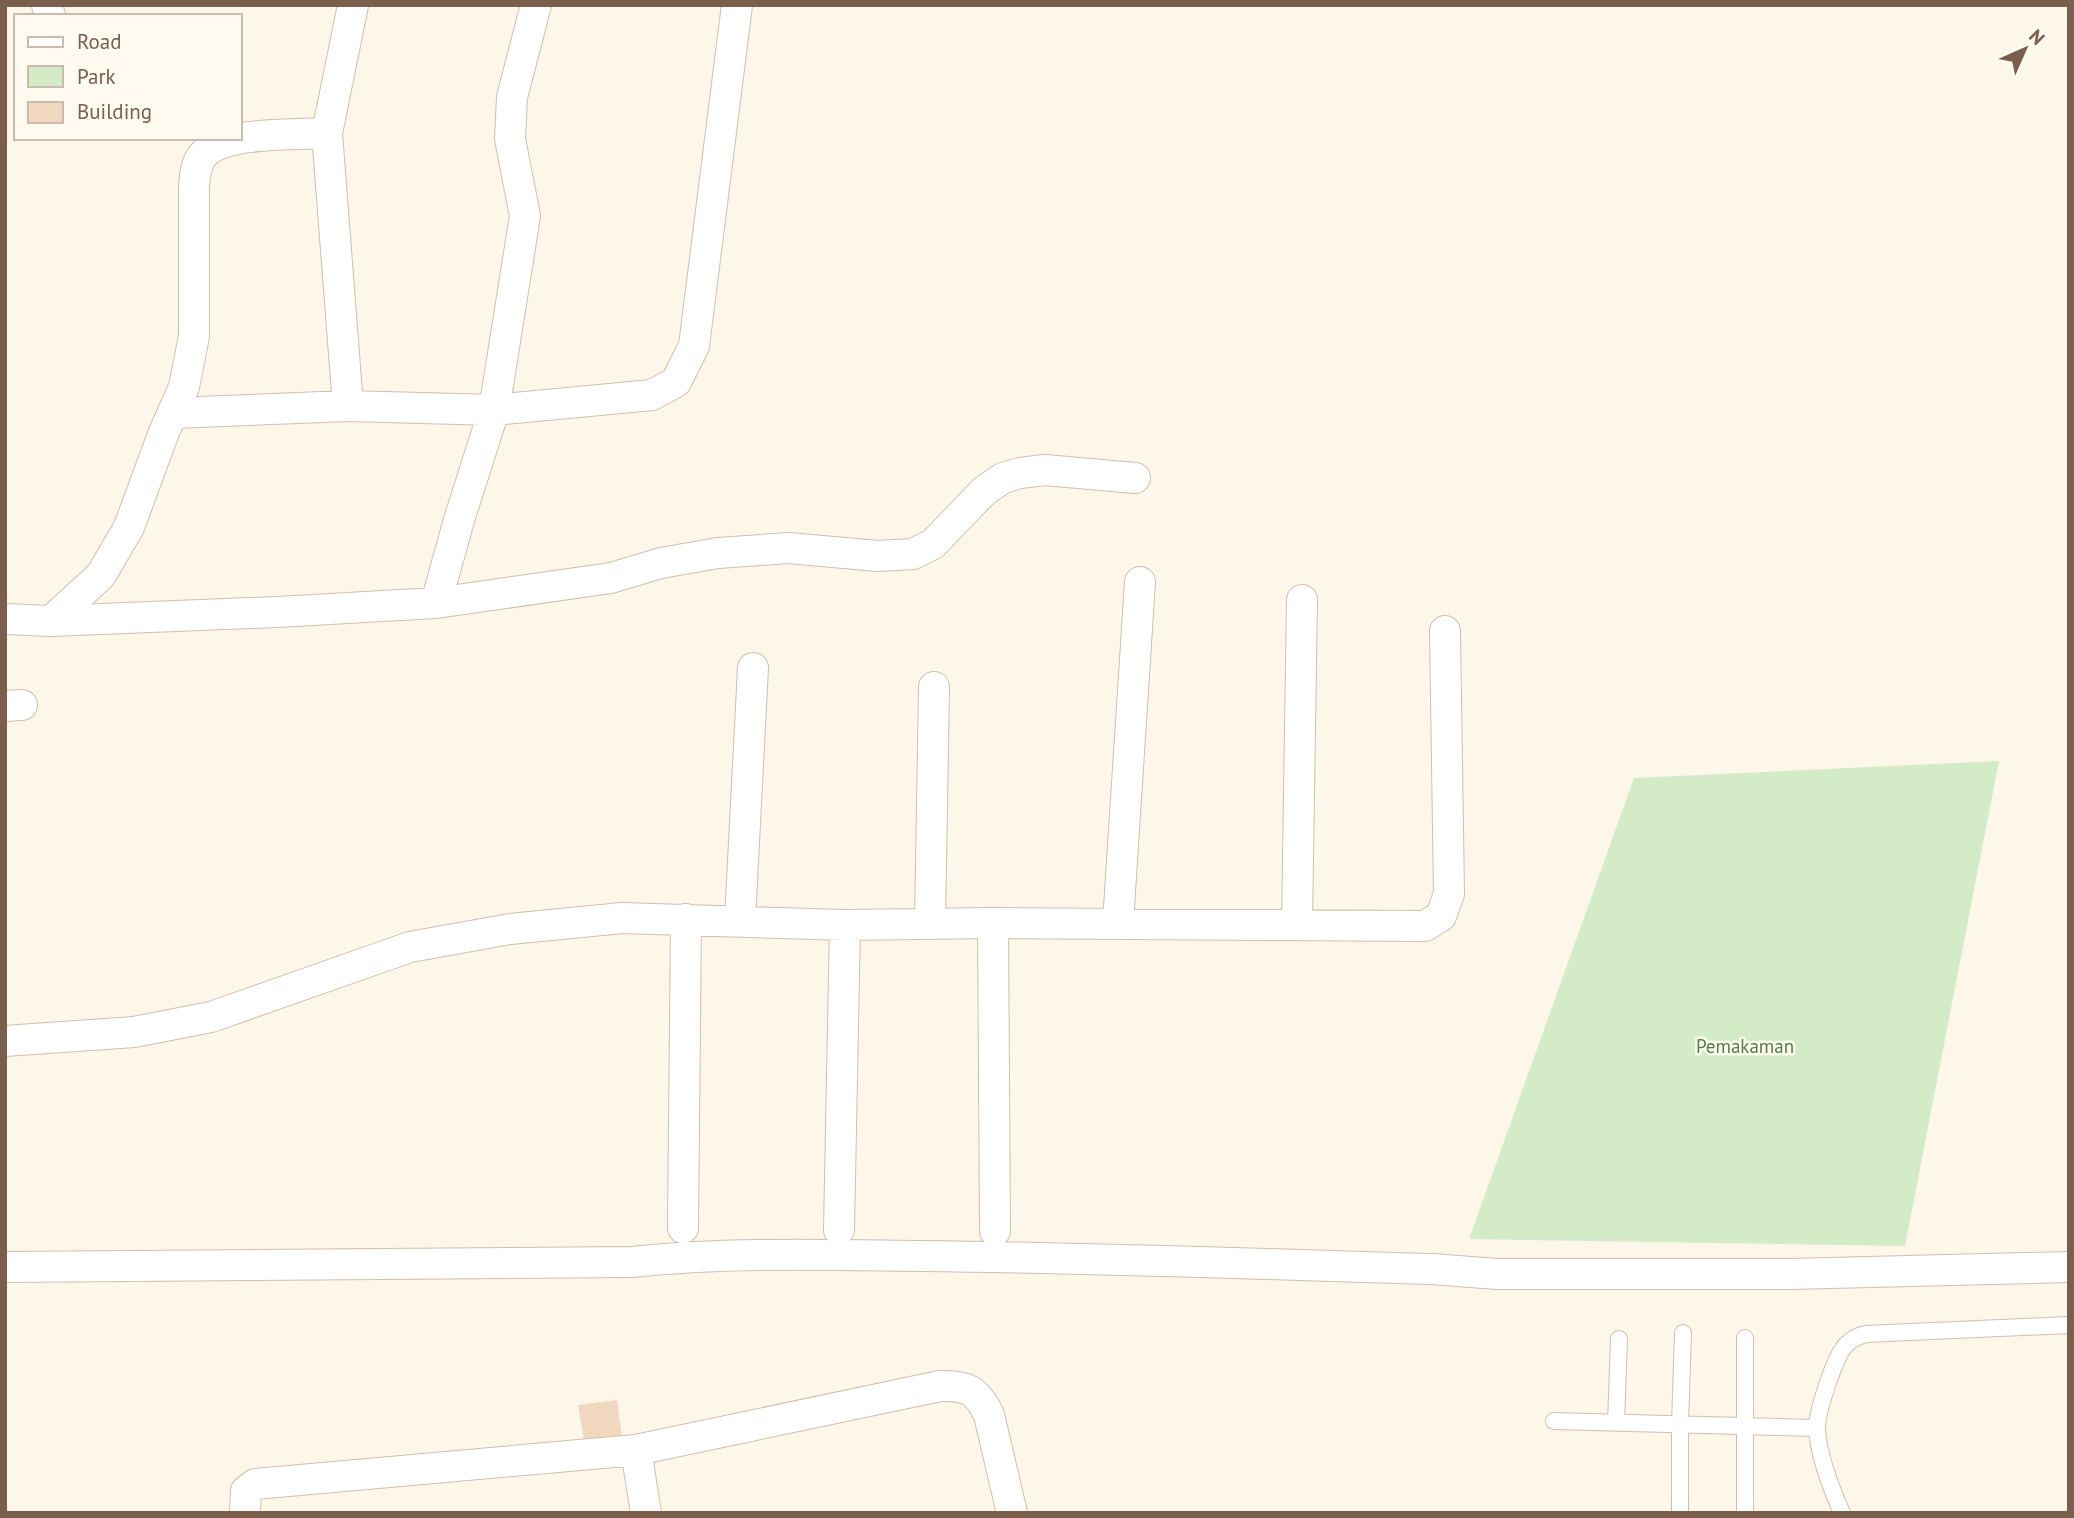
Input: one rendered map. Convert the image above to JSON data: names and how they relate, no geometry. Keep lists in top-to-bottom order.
{
  "parks": ["Pemakaman"],
  "legend": ["Road", "Park", "Building"],
  "north": "top right"
}
